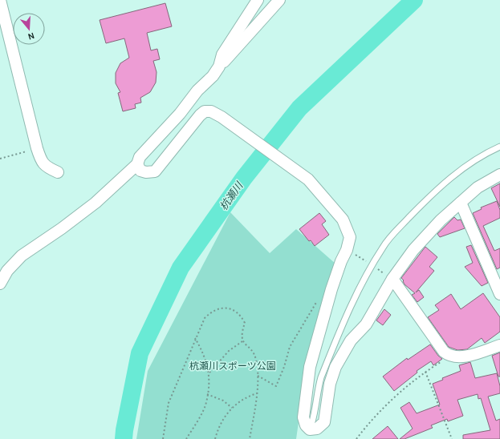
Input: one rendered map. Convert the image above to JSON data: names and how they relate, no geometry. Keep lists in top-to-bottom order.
{
  "water": ["杭瀬川"],
  "parks": ["杭瀬川スポーツ公園"],
  "north": "bottom"
}
